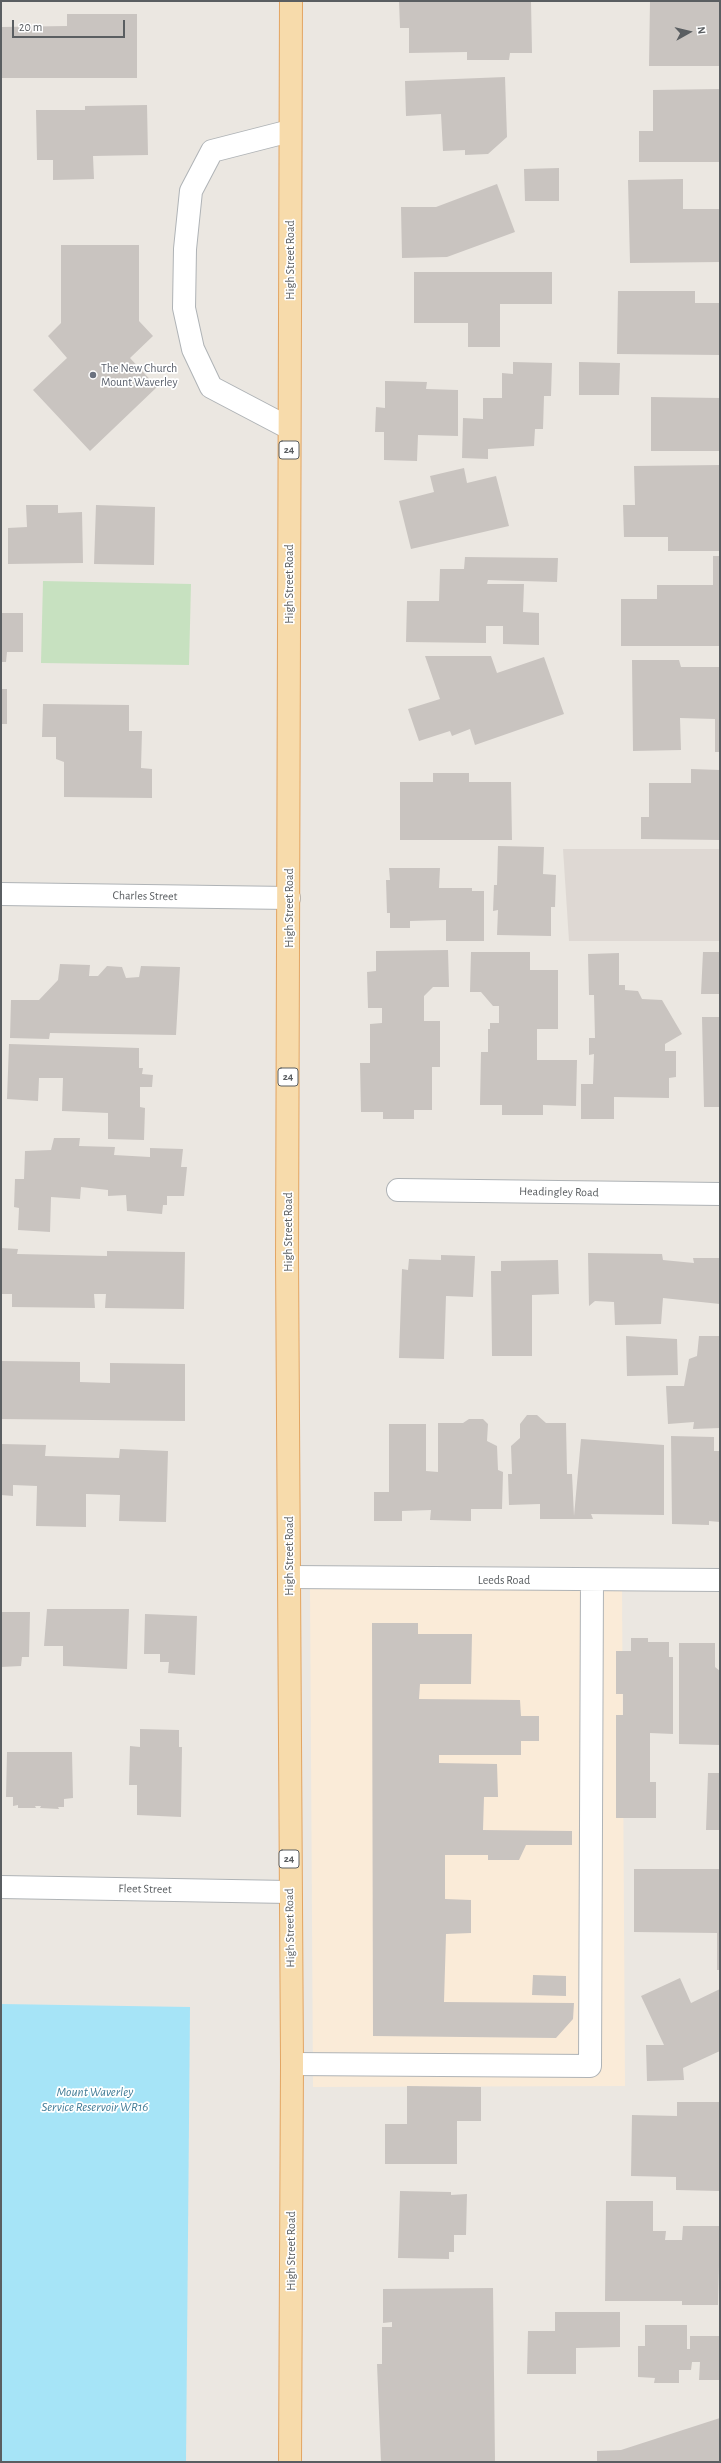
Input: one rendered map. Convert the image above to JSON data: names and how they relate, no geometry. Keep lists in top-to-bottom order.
{
  "streets": {
    "main road": ["High Street Road", "24"],
    "street": [
      "Charles Street",
      "Headingley Road",
      "Leeds Road",
      "Fleet Street"
    ]
  },
  "crossings": [
    ["High Street Road", "Charles Street"],
    ["High Street Road", "Leeds Road"],
    ["High Street Road", "Fleet Street"]
  ],
  "water": ["Mount Waverley Service Reservoir WR16"],
  "places": ["The New Church Mount Waverley"],
  "scale_bar": "20 m",
  "north": "right"
}
